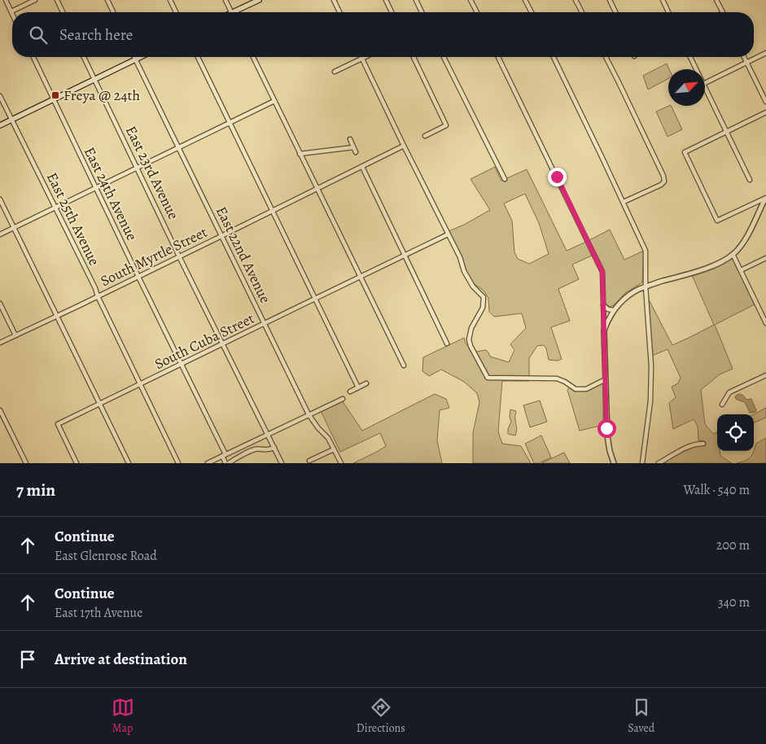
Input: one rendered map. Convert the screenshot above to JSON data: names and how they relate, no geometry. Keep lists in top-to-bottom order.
{
  "streets": {
    "street": [
      "East 23rd Avenue",
      "East 24th Avenue",
      "East 25th Avenue",
      "East 22nd Avenue",
      "South Myrtle Street",
      "South Cuba Street"
    ]
  },
  "crossings": [
    ["East 23rd Avenue", "South Myrtle Street"],
    ["East 23rd Avenue", "South Cuba Street"],
    ["East 24th Avenue", "South Myrtle Street"],
    ["East 24th Avenue", "South Cuba Street"],
    ["East 25th Avenue", "South Myrtle Street"],
    ["East 25th Avenue", "South Cuba Street"],
    ["East 22nd Avenue", "South Myrtle Street"],
    ["East 22nd Avenue", "South Cuba Street"]
  ],
  "places": {
    "transit": ["Freya @ 24th"]
  },
  "north": "top right",
  "page": {
    "search": "Search here",
    "heading": ["7 min", "Walk · 540 m"],
    "list": [
      ["Continue", "East Glenrose Road", "200 m"],
      ["Continue", "East 17th Avenue", "340 m"],
      "Arrive at destination"
    ],
    "nav": ["Map", "Directions", "Saved"]
  }
}
